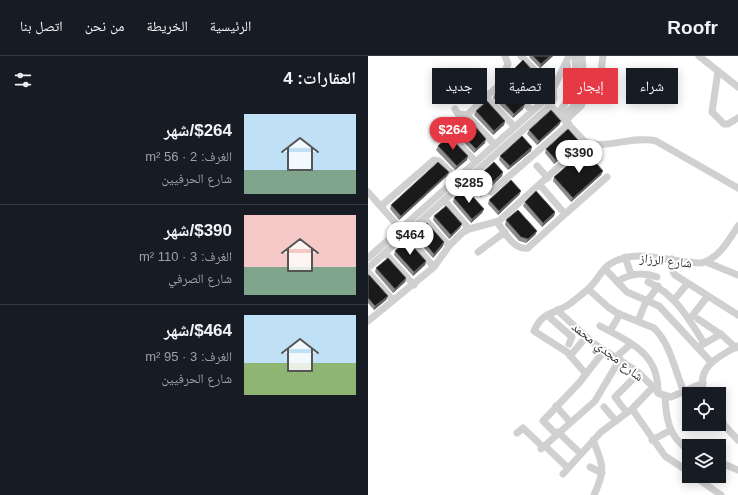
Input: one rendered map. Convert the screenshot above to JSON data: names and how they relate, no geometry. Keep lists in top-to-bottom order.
{
  "streets": {
    "street": ["شارع الرزاز", "شارع مجدي محمد"]
  },
  "crossings": [
    ["شارع الرزاز", "شارع مجدي محمد"]
  ],
  "page": {
    "header": "Roofr",
    "nav": [
      "الرئيسية",
      "الخريطة",
      "من نحن",
      "اتصل بنا"
    ],
    "heading": "العقارات: 4",
    "chip": [
      "شراء",
      "إيجار",
      "تصفية",
      "جديد"
    ],
    "list": [
      {
        "name": "$264/شهر",
        "note": "الغرف: 2 · 56 m² · شارع الحرفيين"
      },
      {
        "name": "$390/شهر",
        "note": "الغرف: 3 · 110 m² · شارع الصرفي"
      },
      {
        "name": "$464/شهر",
        "note": "الغرف: 3 · 95 m² · شارع الحرفيين"
      }
    ],
    "price": [
      "$264",
      "$390",
      "$285",
      "$464"
    ]
  }
}
